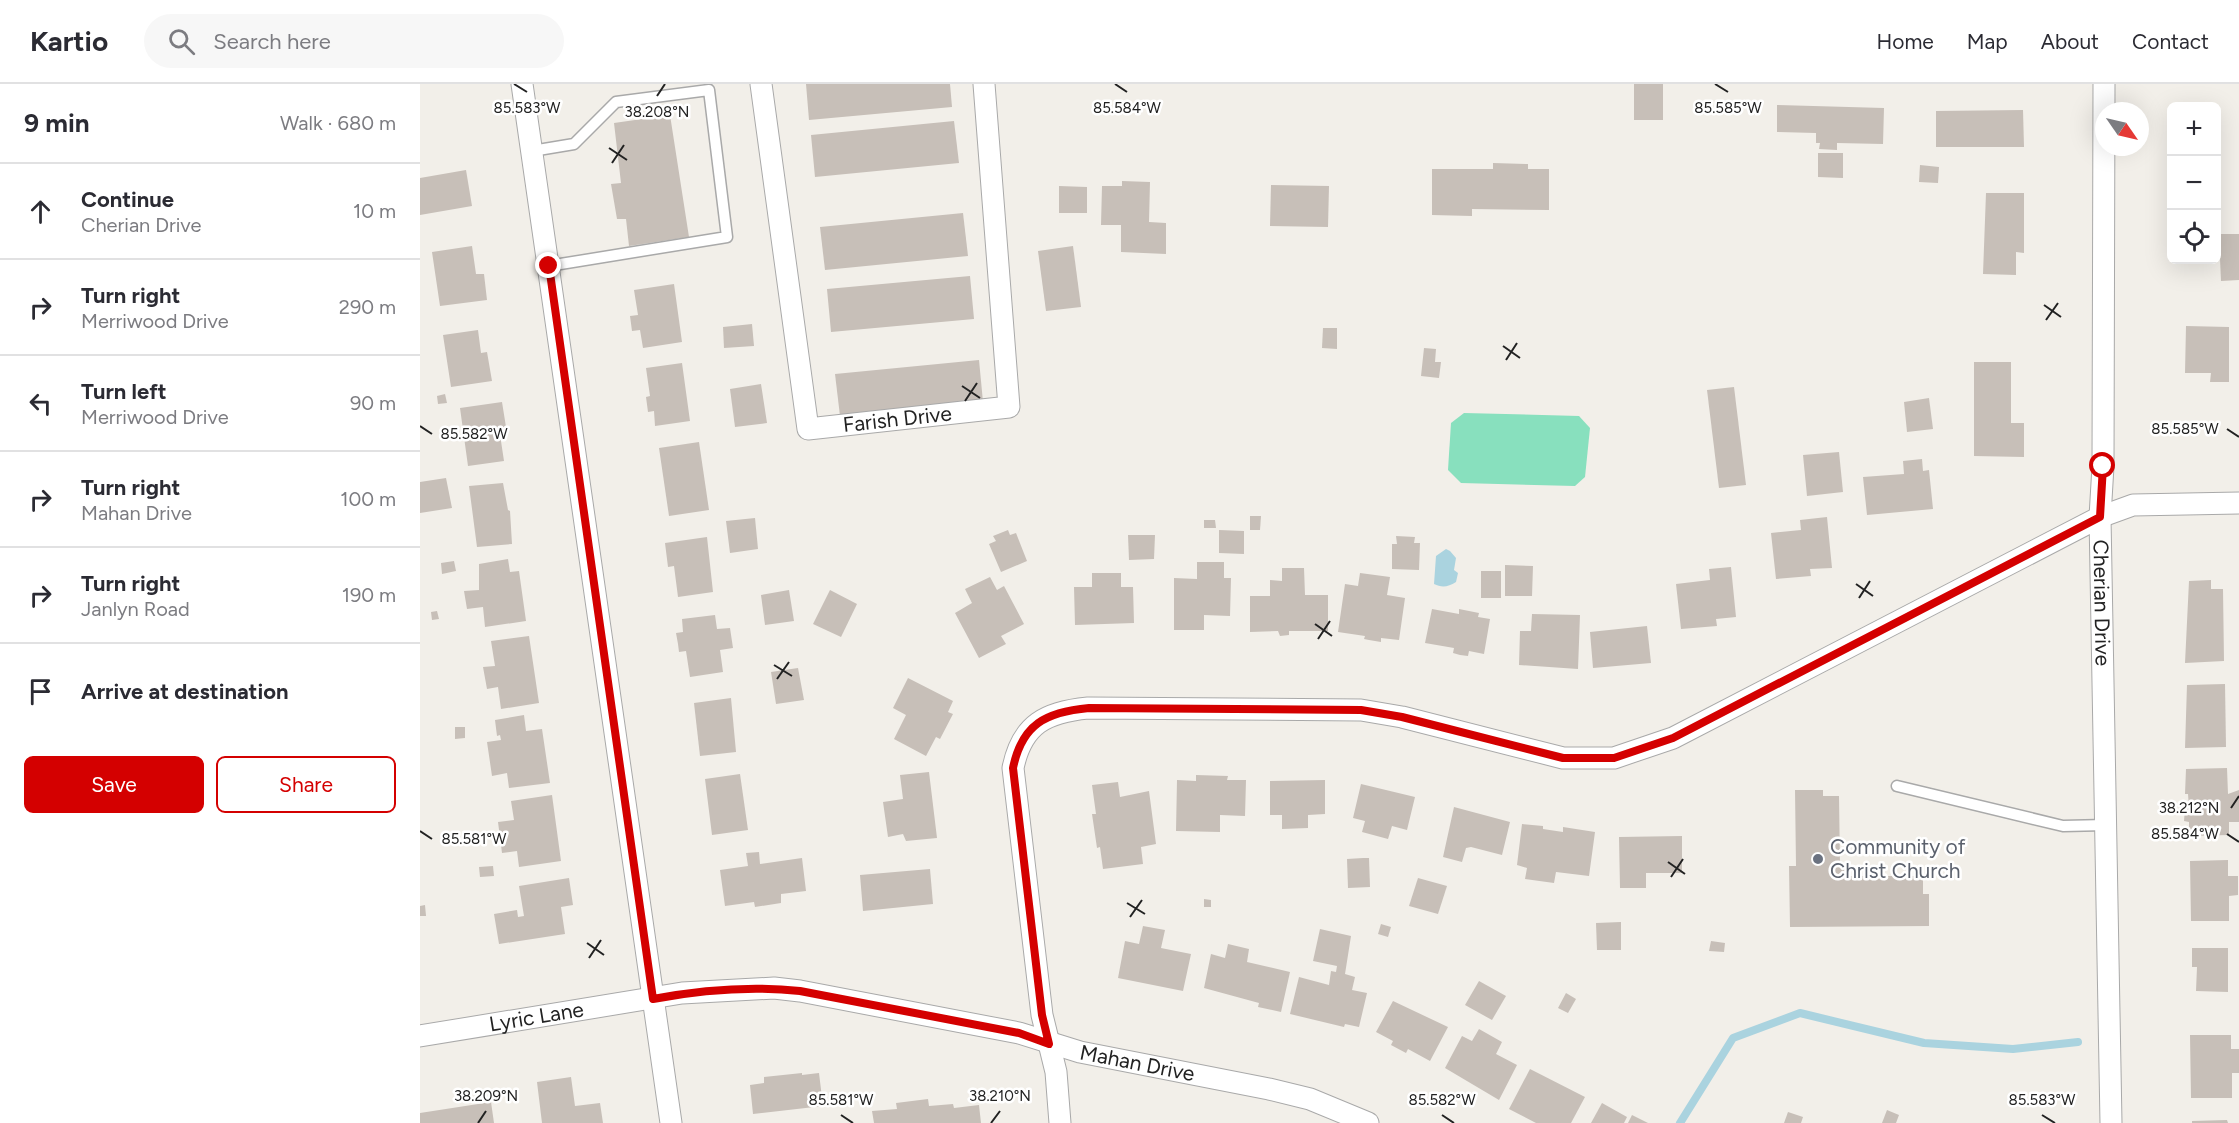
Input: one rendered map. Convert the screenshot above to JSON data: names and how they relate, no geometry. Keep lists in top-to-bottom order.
{
  "streets": {
    "street": [
      "Farish Drive",
      "Cherian Drive",
      "Lyric Lane",
      "Mahan Drive"
    ]
  },
  "crossings": [
    ["Lyric Lane", "Mahan Drive"]
  ],
  "places": ["Community of Christ Church"],
  "north": "bottom right",
  "page": {
    "header": "Kartio",
    "search": "Search here",
    "nav": [
      "Home",
      "Map",
      "About",
      "Contact"
    ],
    "heading": ["9 min", "Walk · 680 m"],
    "map_buttons": ["+", "−"],
    "list": [
      ["Continue", "Cherian Drive", "10 m"],
      ["Turn right", "Merriwood Drive", "290 m"],
      ["Turn left", "Merriwood Drive", "90 m"],
      ["Turn right", "Mahan Drive", "100 m"],
      ["Turn right", "Janlyn Road", "190 m"],
      "Arrive at destination"
    ],
    "buttons": ["Save", "Share"]
  },
  "coordinates": [
    "85.583°W",
    "85.584°W",
    "85.585°W",
    "38.208°N",
    "85.582°W",
    "38.212°N",
    "85.581°W",
    "38.209°N",
    "38.210°N"
  ]
}
